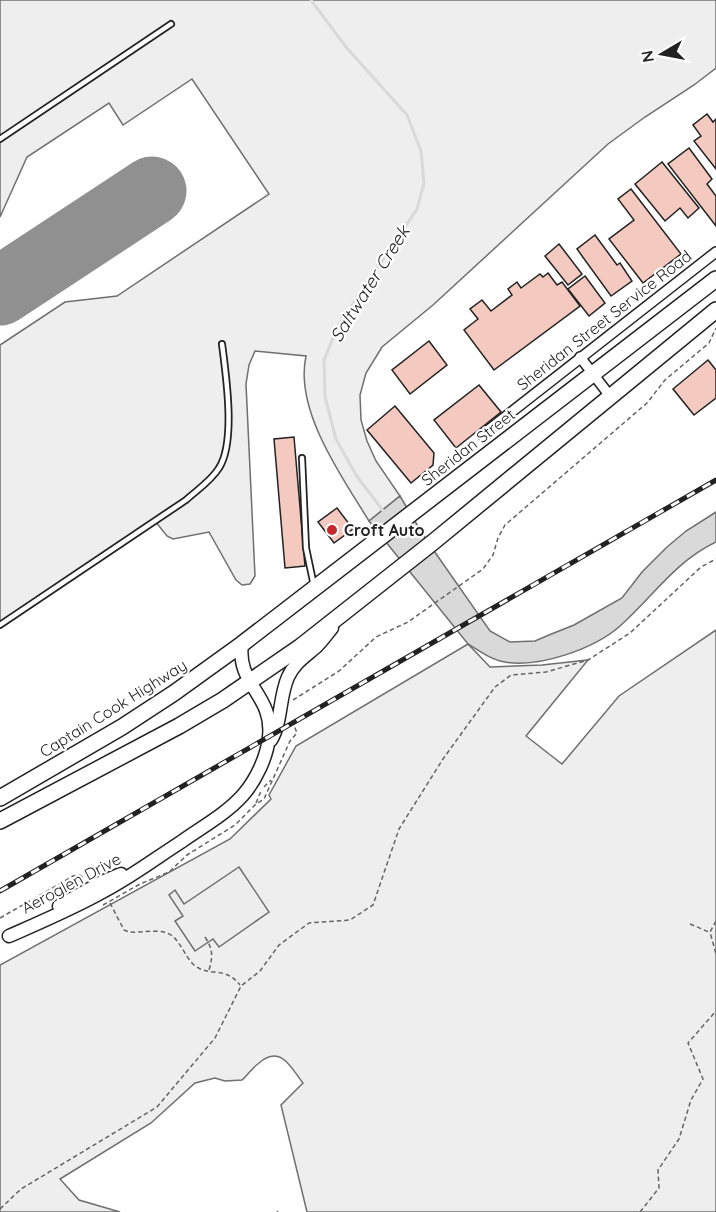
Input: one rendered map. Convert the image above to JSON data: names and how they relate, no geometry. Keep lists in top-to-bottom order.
{
  "streets": {
    "highway": ["Sheridan Street", "Captain Cook Highway"],
    "street": ["Sheridan Street Service Road", "Aeroglen Drive"]
  },
  "crossings": [
    ["Sheridan Street", "Captain Cook Highway"],
    ["Sheridan Street", "Aeroglen Drive"],
    ["Captain Cook Highway", "Aeroglen Drive"]
  ],
  "water": ["Saltwater Creek"],
  "places": ["Croft Auto"],
  "north": "left"
}
